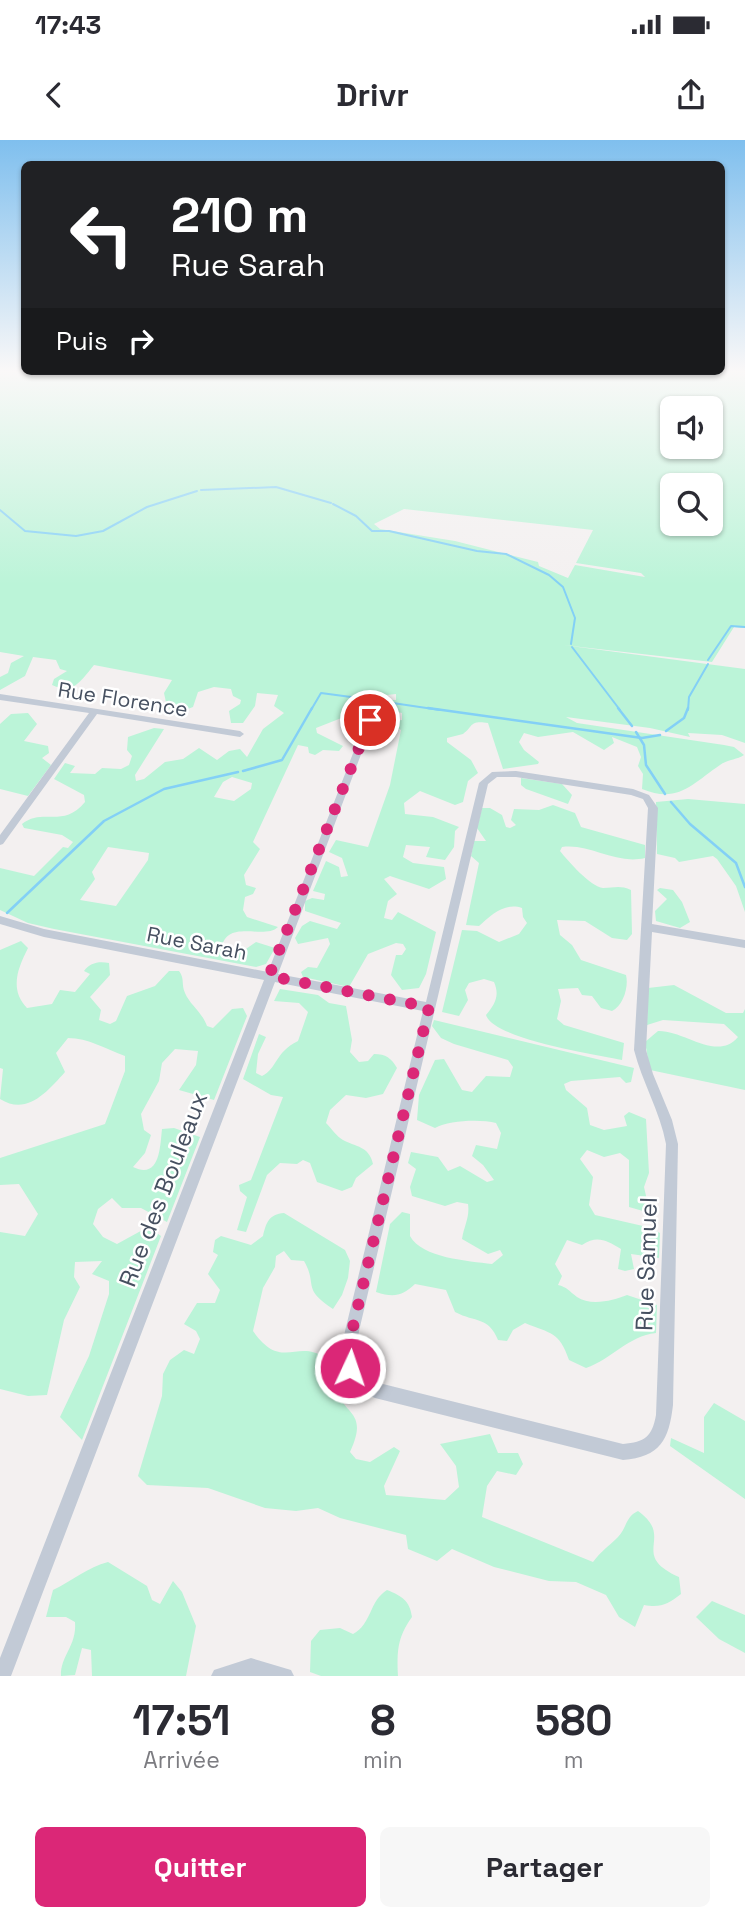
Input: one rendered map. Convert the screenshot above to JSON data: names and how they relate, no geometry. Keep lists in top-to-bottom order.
{
  "streets": {
    "street": [
      "Rue Florence",
      "Rue Sarah",
      "Rue des Bouleaux",
      "Rue Samuel"
    ]
  },
  "crossings": [
    ["Rue Sarah", "Rue des Bouleaux"],
    ["Rue Sarah", "Rue Samuel"]
  ],
  "page": {
    "status": "17:43",
    "header": "Drivr",
    "turn": ["210 m", "Rue Sarah"],
    "then": "Puis",
    "eta": [
      "17:51",
      "Arrivée",
      "8",
      "min",
      "580",
      "m"
    ],
    "buttons": ["Quitter", "Partager"]
  }
}
